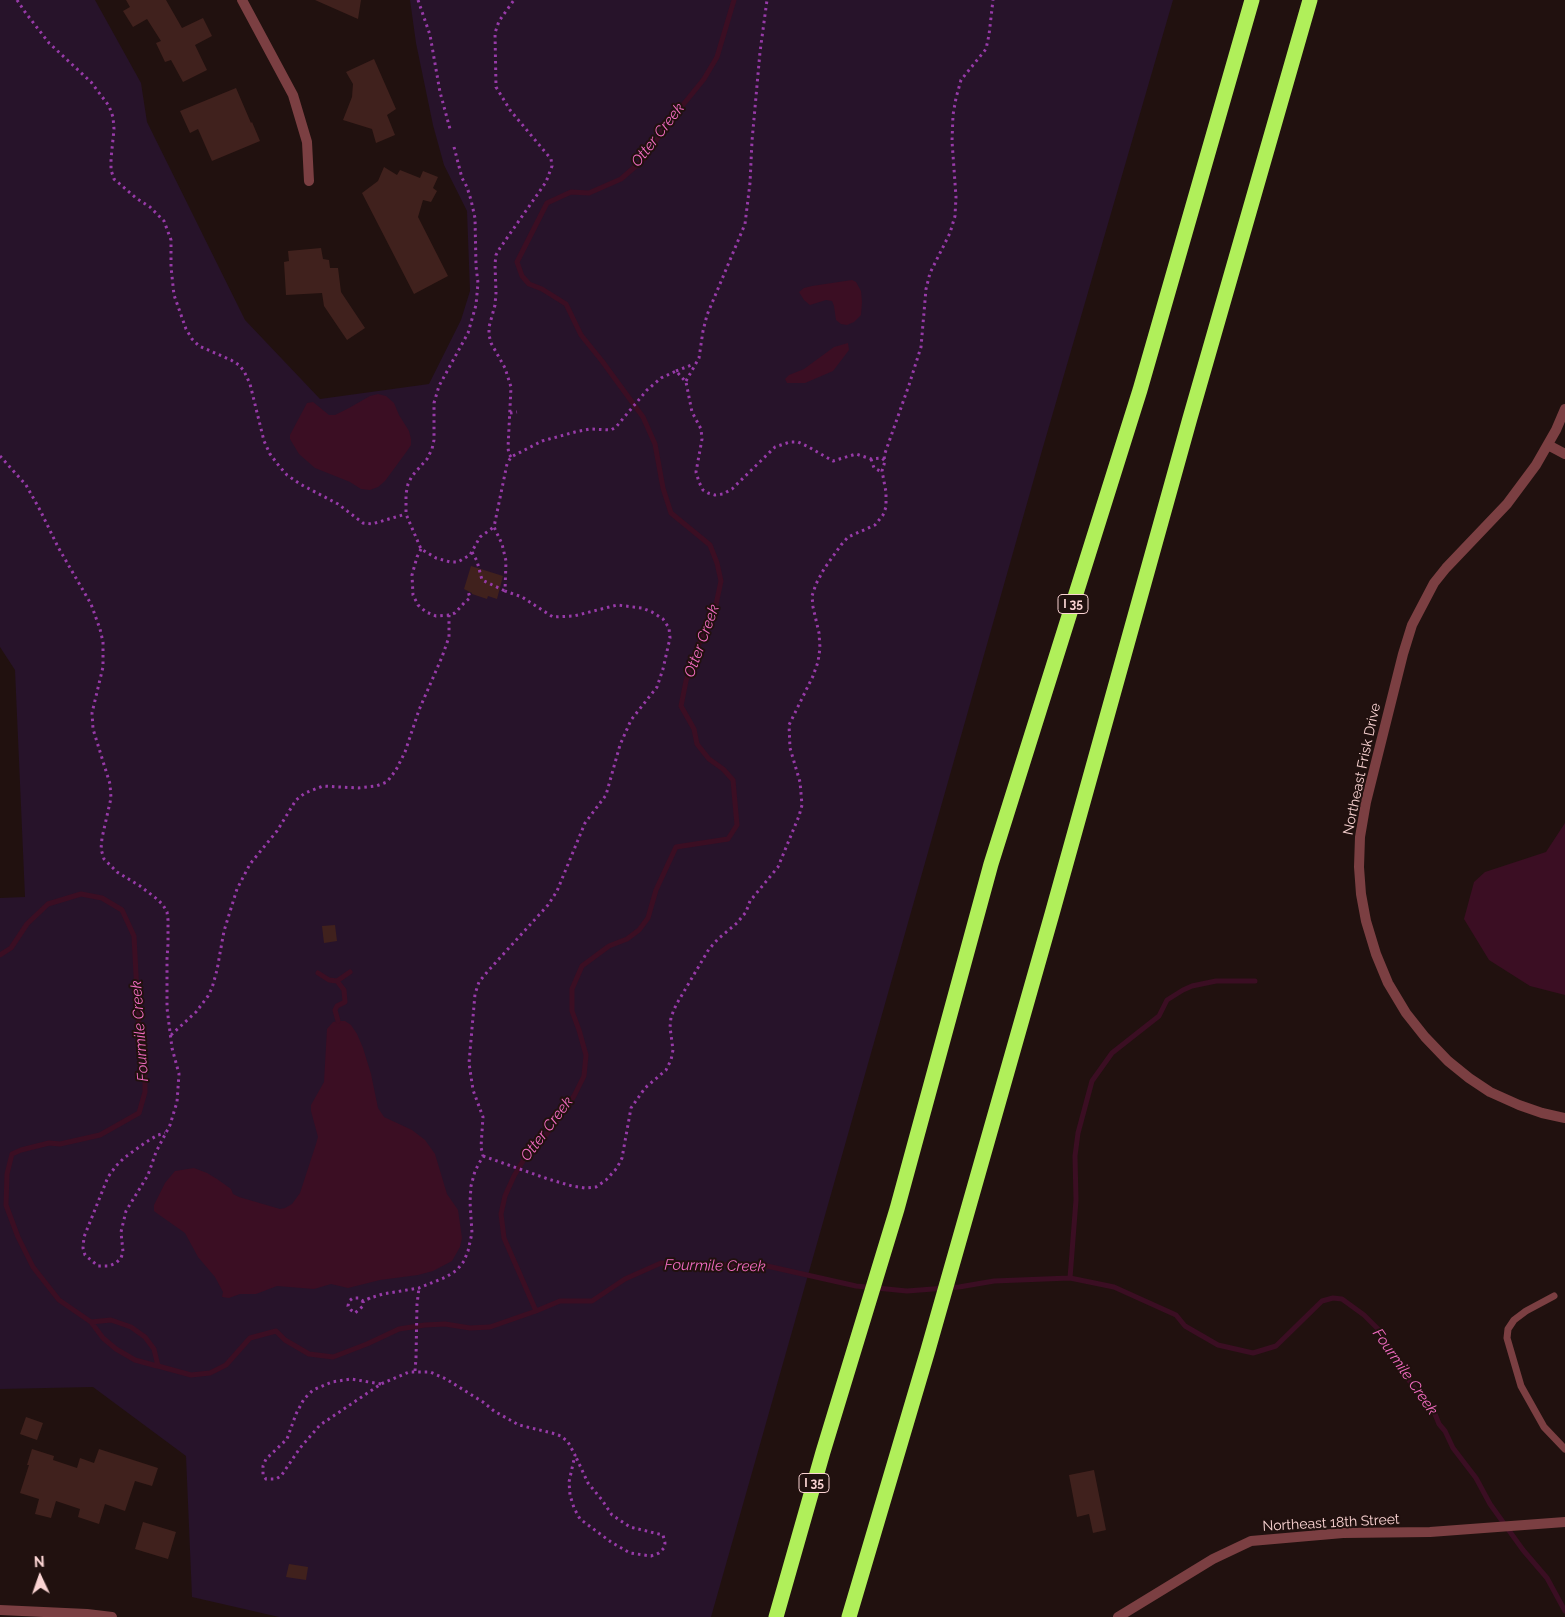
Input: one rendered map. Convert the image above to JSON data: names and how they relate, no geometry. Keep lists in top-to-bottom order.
{
  "streets": {
    "highway": ["I 35"],
    "street": ["Northeast Frisk Drive", "Northeast 18th Street"]
  },
  "water": ["Otter Creek", "Fourmile Creek"],
  "north": "top"
}
